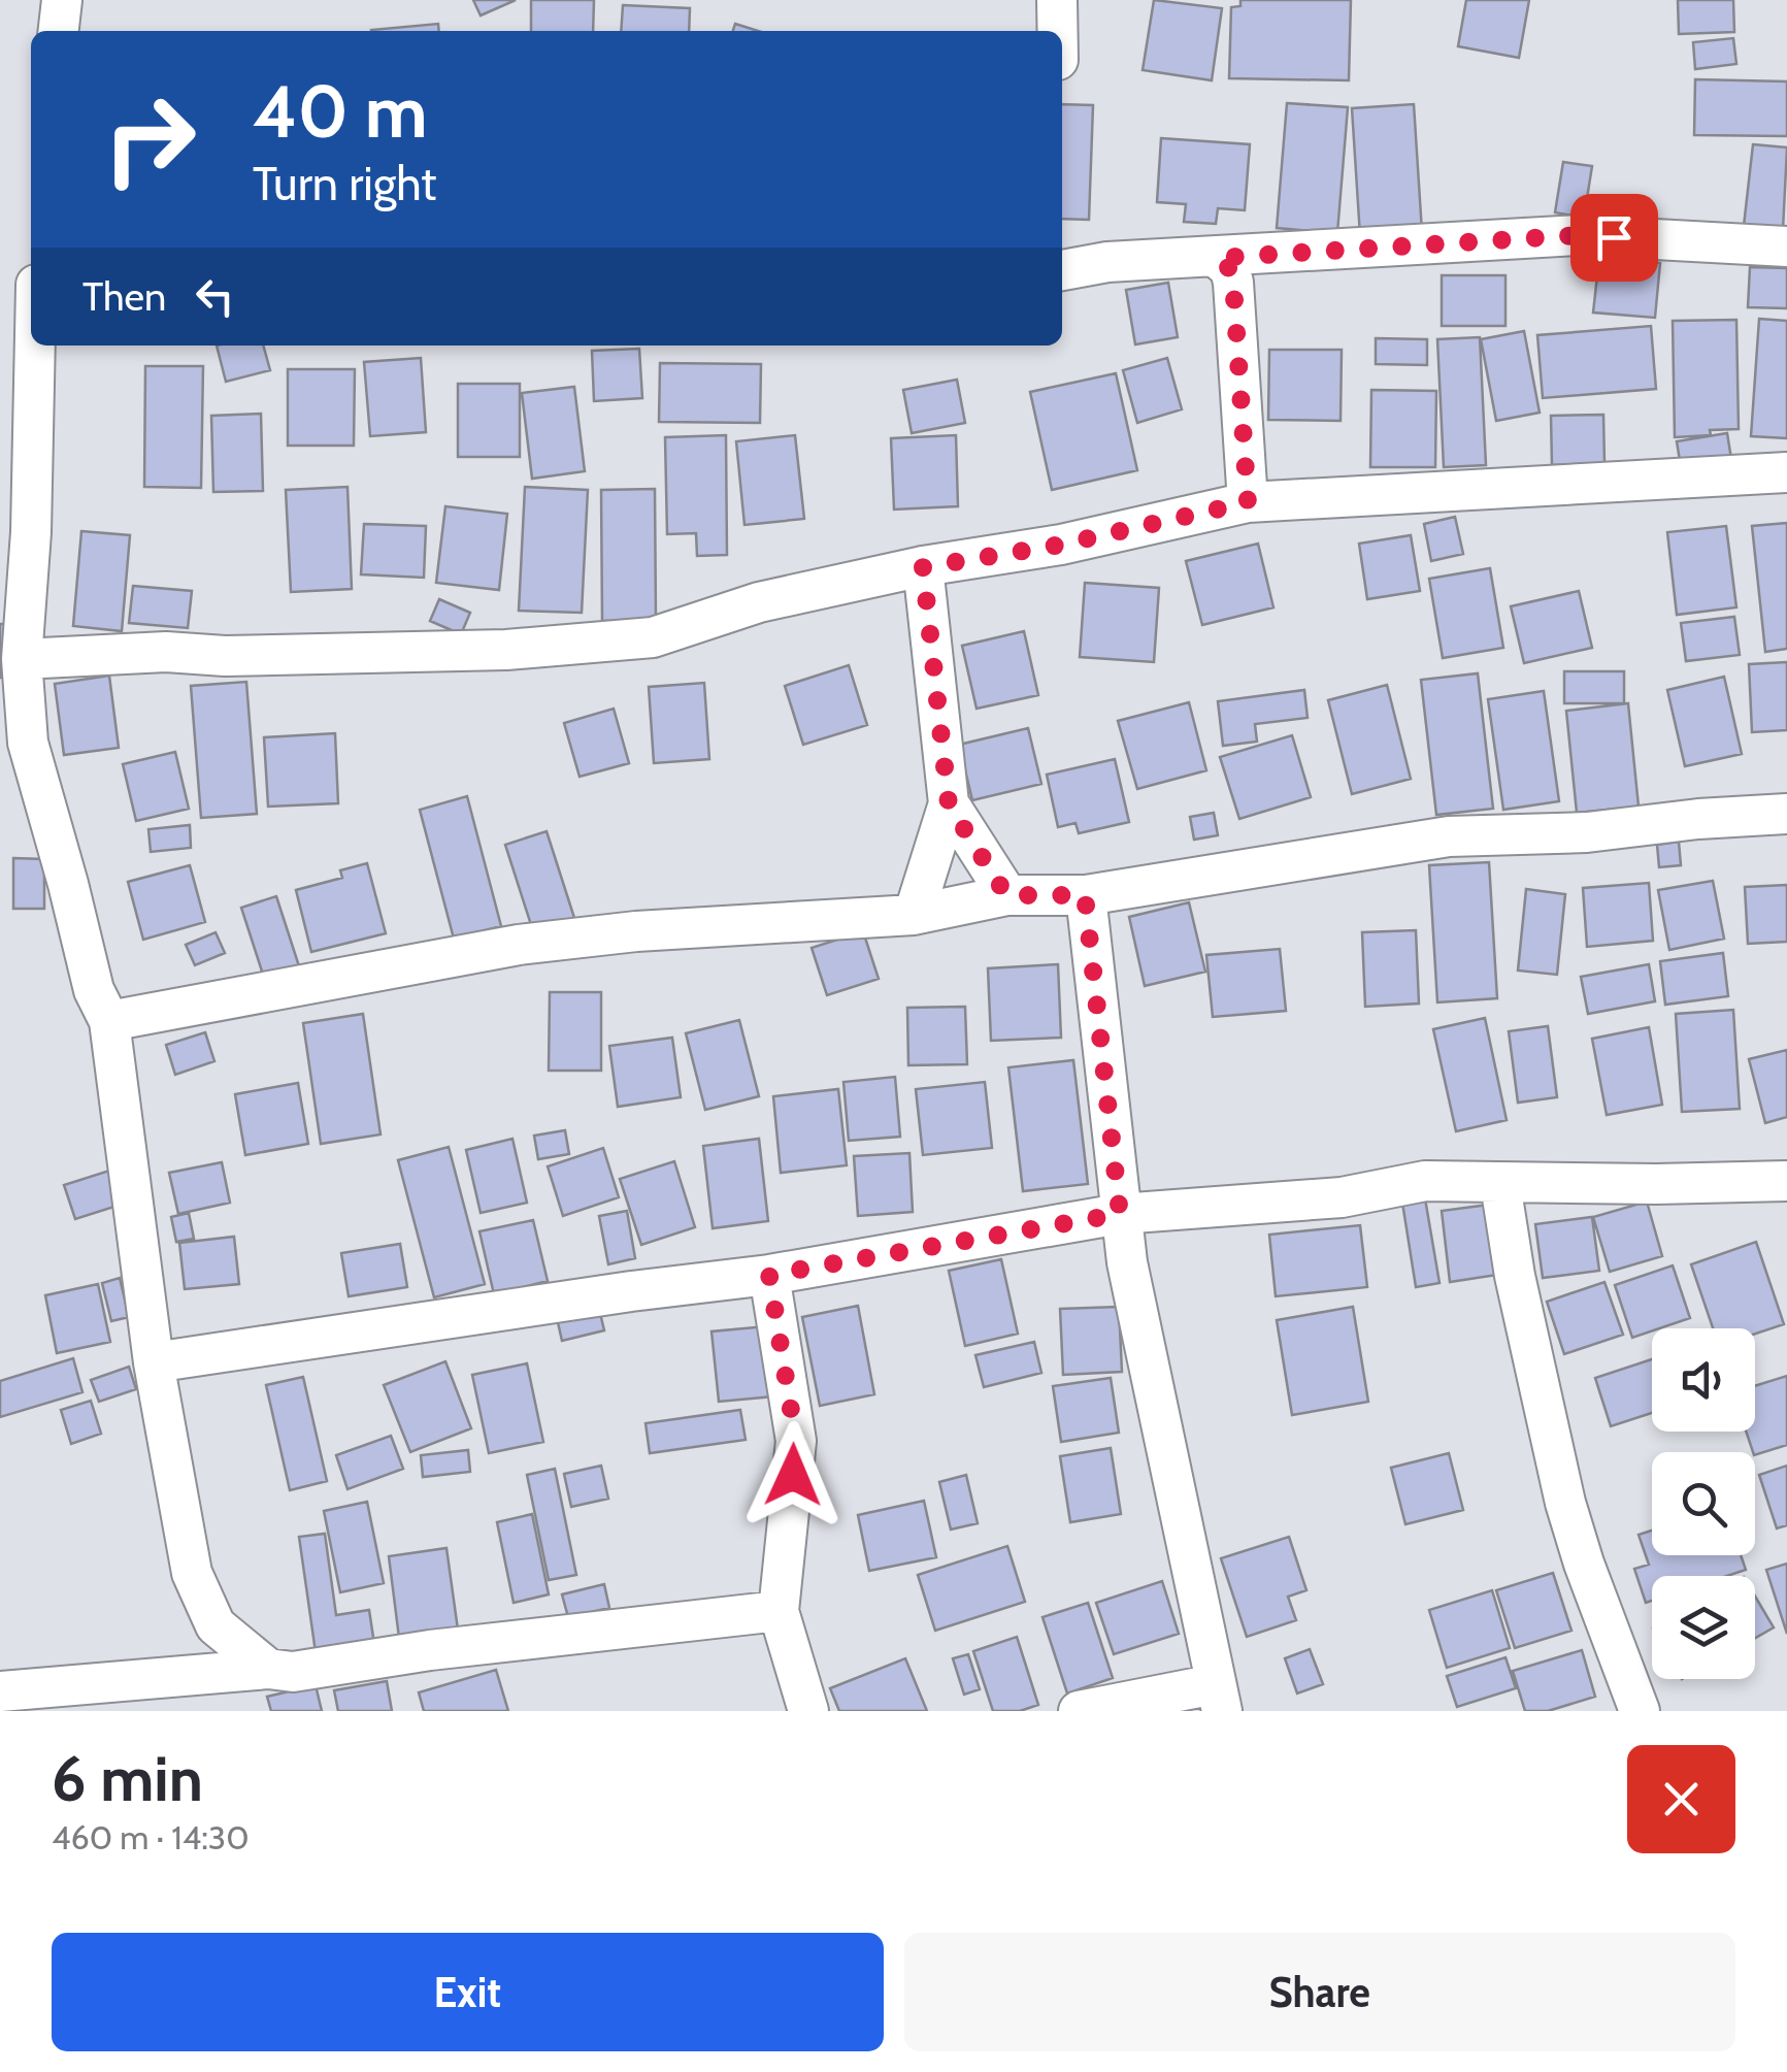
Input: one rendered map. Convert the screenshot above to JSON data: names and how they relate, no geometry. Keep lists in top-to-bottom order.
{
  "page": {
    "turn": ["40 m", "Turn right"],
    "then": "Then",
    "heading": ["6 min", "460 m · 14:30"],
    "buttons": ["Exit", "Share"]
  }
}
